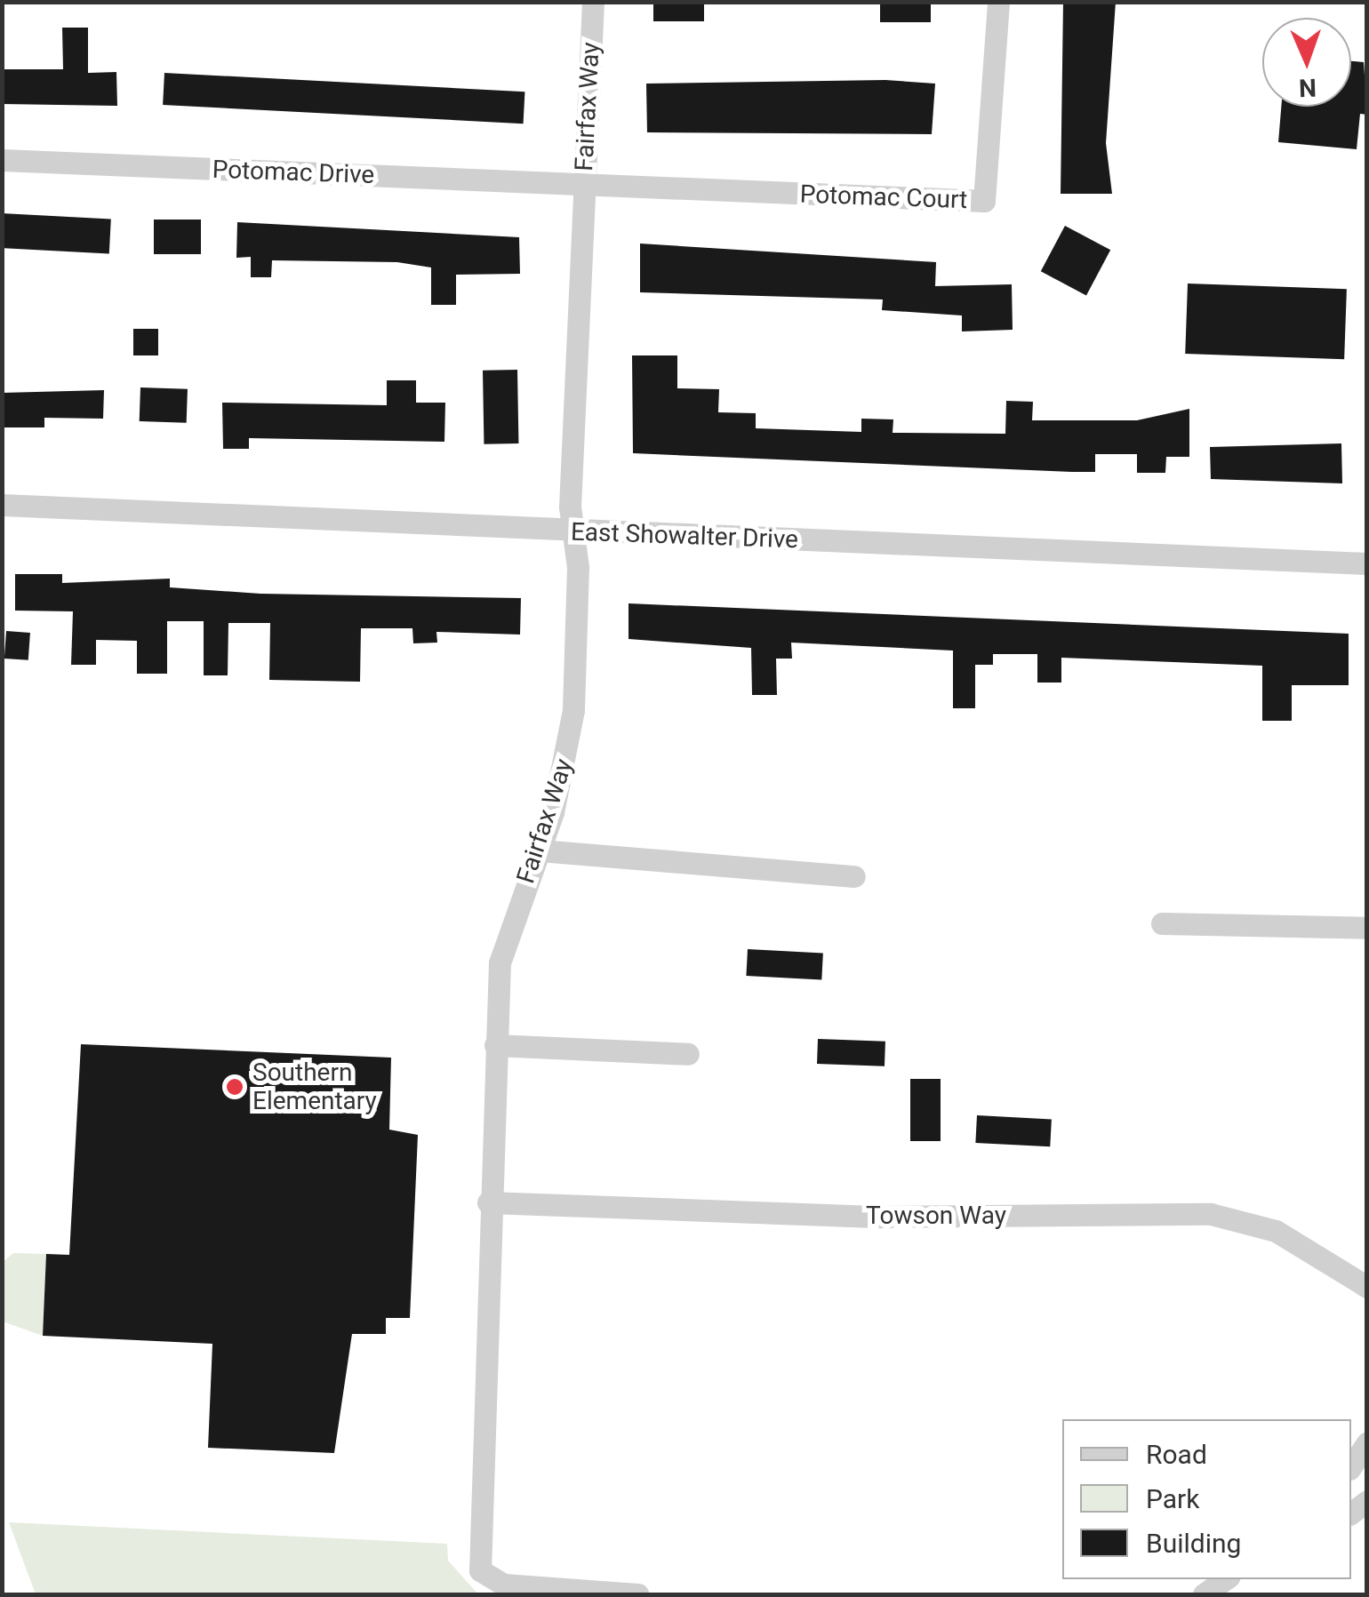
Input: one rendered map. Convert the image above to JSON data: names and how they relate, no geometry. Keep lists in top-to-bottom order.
{
  "streets": {
    "street": [
      "Fairfax Way",
      "Potomac Drive",
      "Potomac Court",
      "East Showalter Drive",
      "Towson Way"
    ]
  },
  "crossings": [
    ["Fairfax Way", "Potomac Drive"],
    ["Fairfax Way", "Potomac Court"],
    ["Fairfax Way", "East Showalter Drive"],
    ["Fairfax Way", "Towson Way"],
    ["Potomac Drive", "Potomac Court"]
  ],
  "places": ["Southern Elementary"],
  "legend": ["Road", "Park", "Building"],
  "north": "bottom"
}
